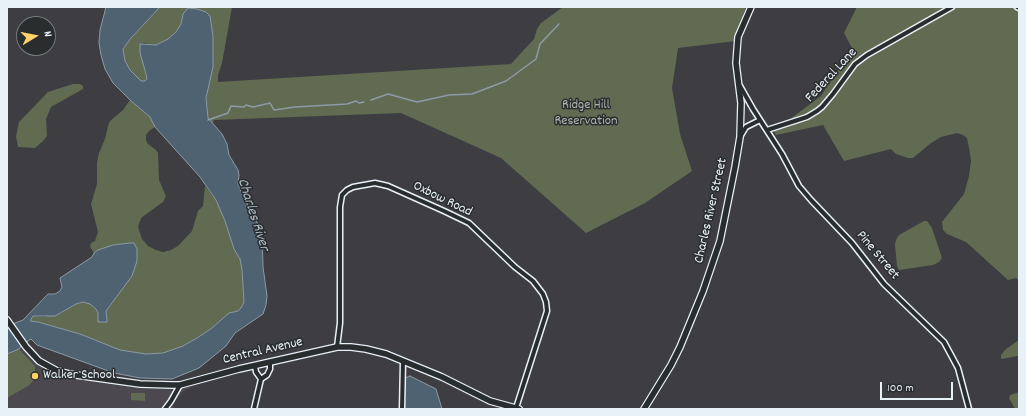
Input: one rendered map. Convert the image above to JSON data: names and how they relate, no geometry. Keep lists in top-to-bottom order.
{
  "streets": {
    "main road": ["Charles River Street", "Central Avenue"],
    "street": ["Federal Lane", "Oxbow Road", "Pine Street"]
  },
  "crossings": [
    ["Federal Lane", "Pine Street"],
    ["Oxbow Road", "Central Avenue"],
    ["Charles River Street", "Pine Street"]
  ],
  "water": ["Charles River"],
  "parks": ["Ridge Hill Reservation"],
  "places": ["Walker School"],
  "scale_bar": "100 m",
  "north": "right"
}
